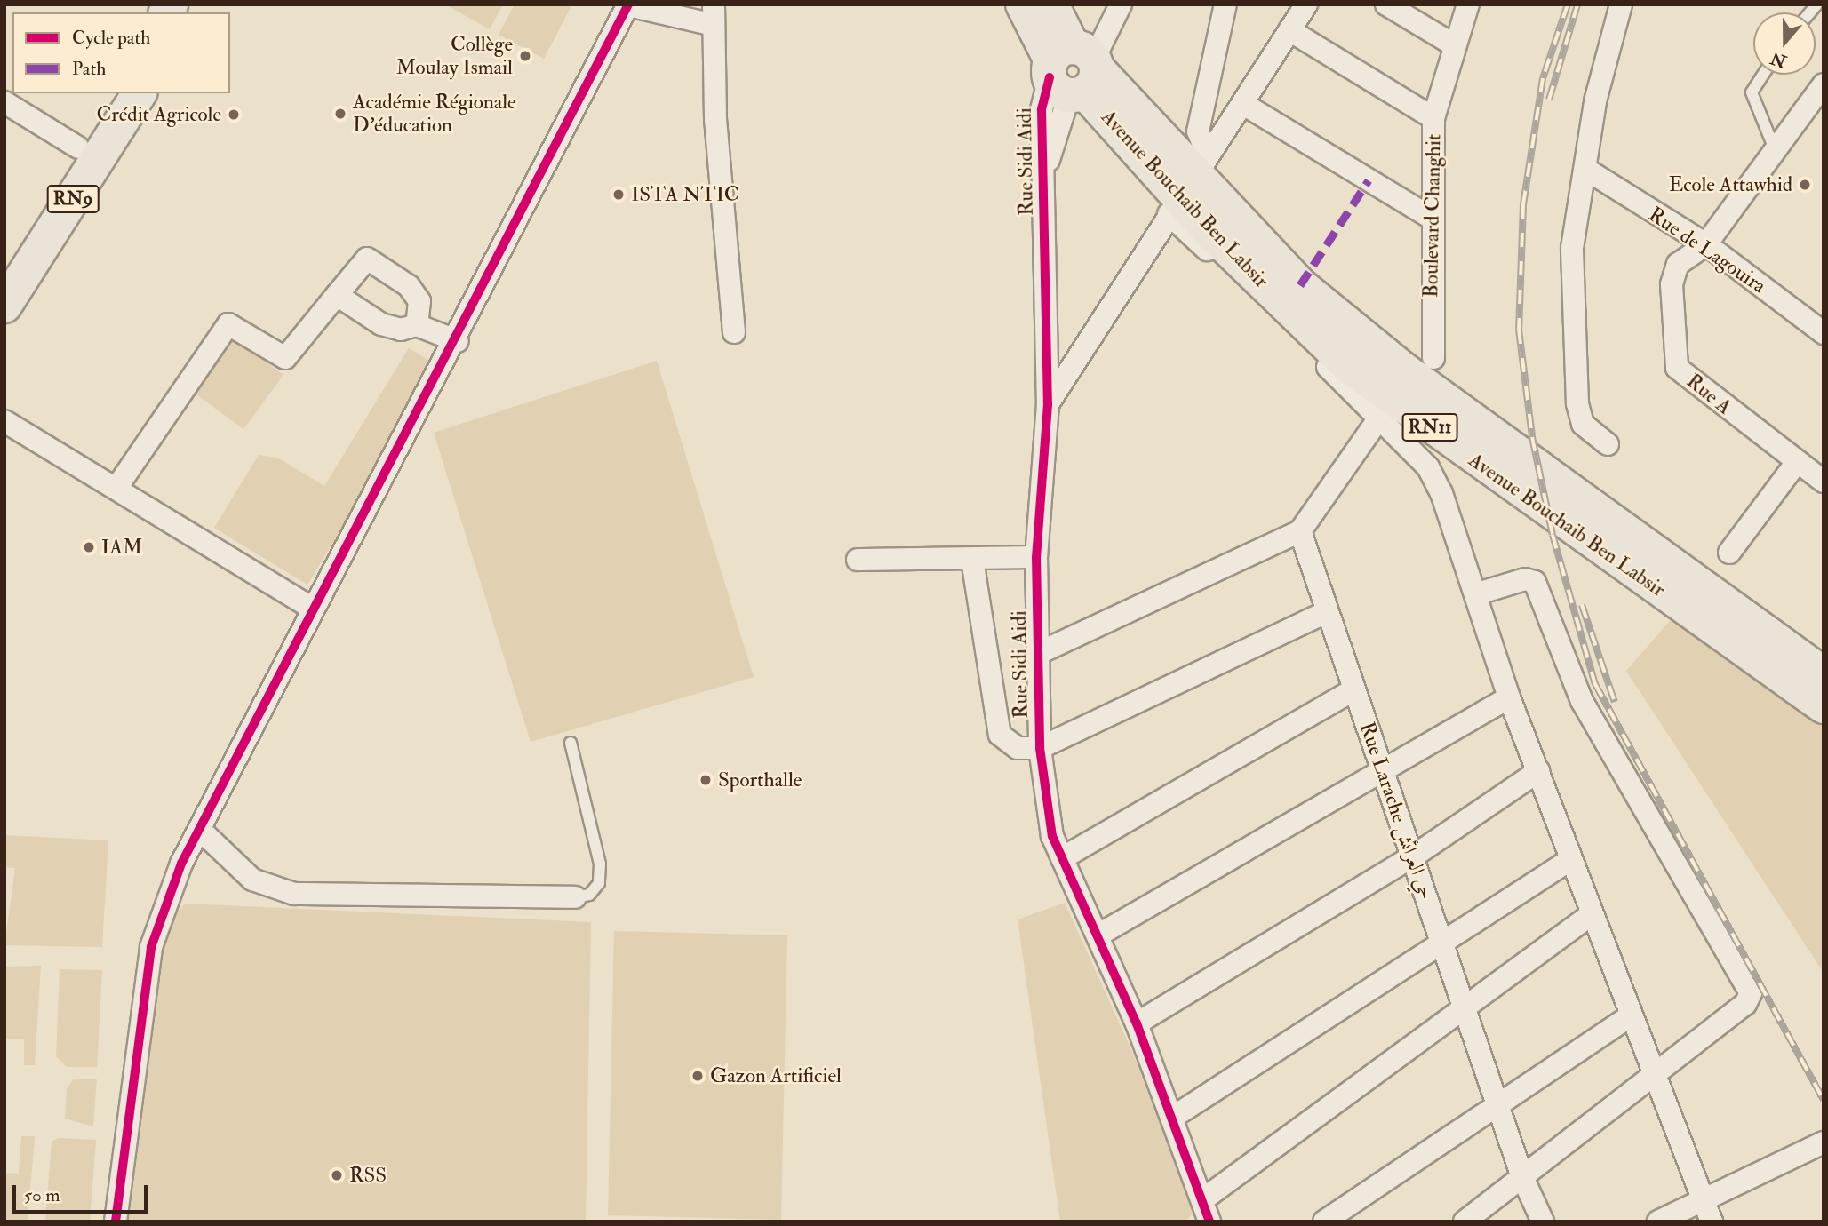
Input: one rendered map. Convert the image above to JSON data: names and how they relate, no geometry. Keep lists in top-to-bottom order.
{
  "streets": {
    "main road": ["RN9", "Avenue Bouchaib Ben Labsir", "RN11"],
    "street": [
      "Rue Sidi Aidi",
      "Boulevard Changhit",
      "Rue de Lagouira",
      "Rue A",
      "Rue Larache حي العرائش"
    ]
  },
  "crossings": [
    ["Rue Sidi Aidi", "Avenue Bouchaib Ben Labsir"],
    ["Rue de Lagouira", "Rue A"]
  ],
  "places": [
    "Collège Moulay Ismail",
    "Académie Régionale D'éducation",
    "Crédit Agricole",
    "Ecole Attawhid",
    "ISTA NTIC",
    "IAM",
    "Sporthalle",
    "Gazon Artificiel",
    "RSS"
  ],
  "legend": ["Cycle path", "Path"],
  "scale_bar": "50 m",
  "north": "bottom"
}
